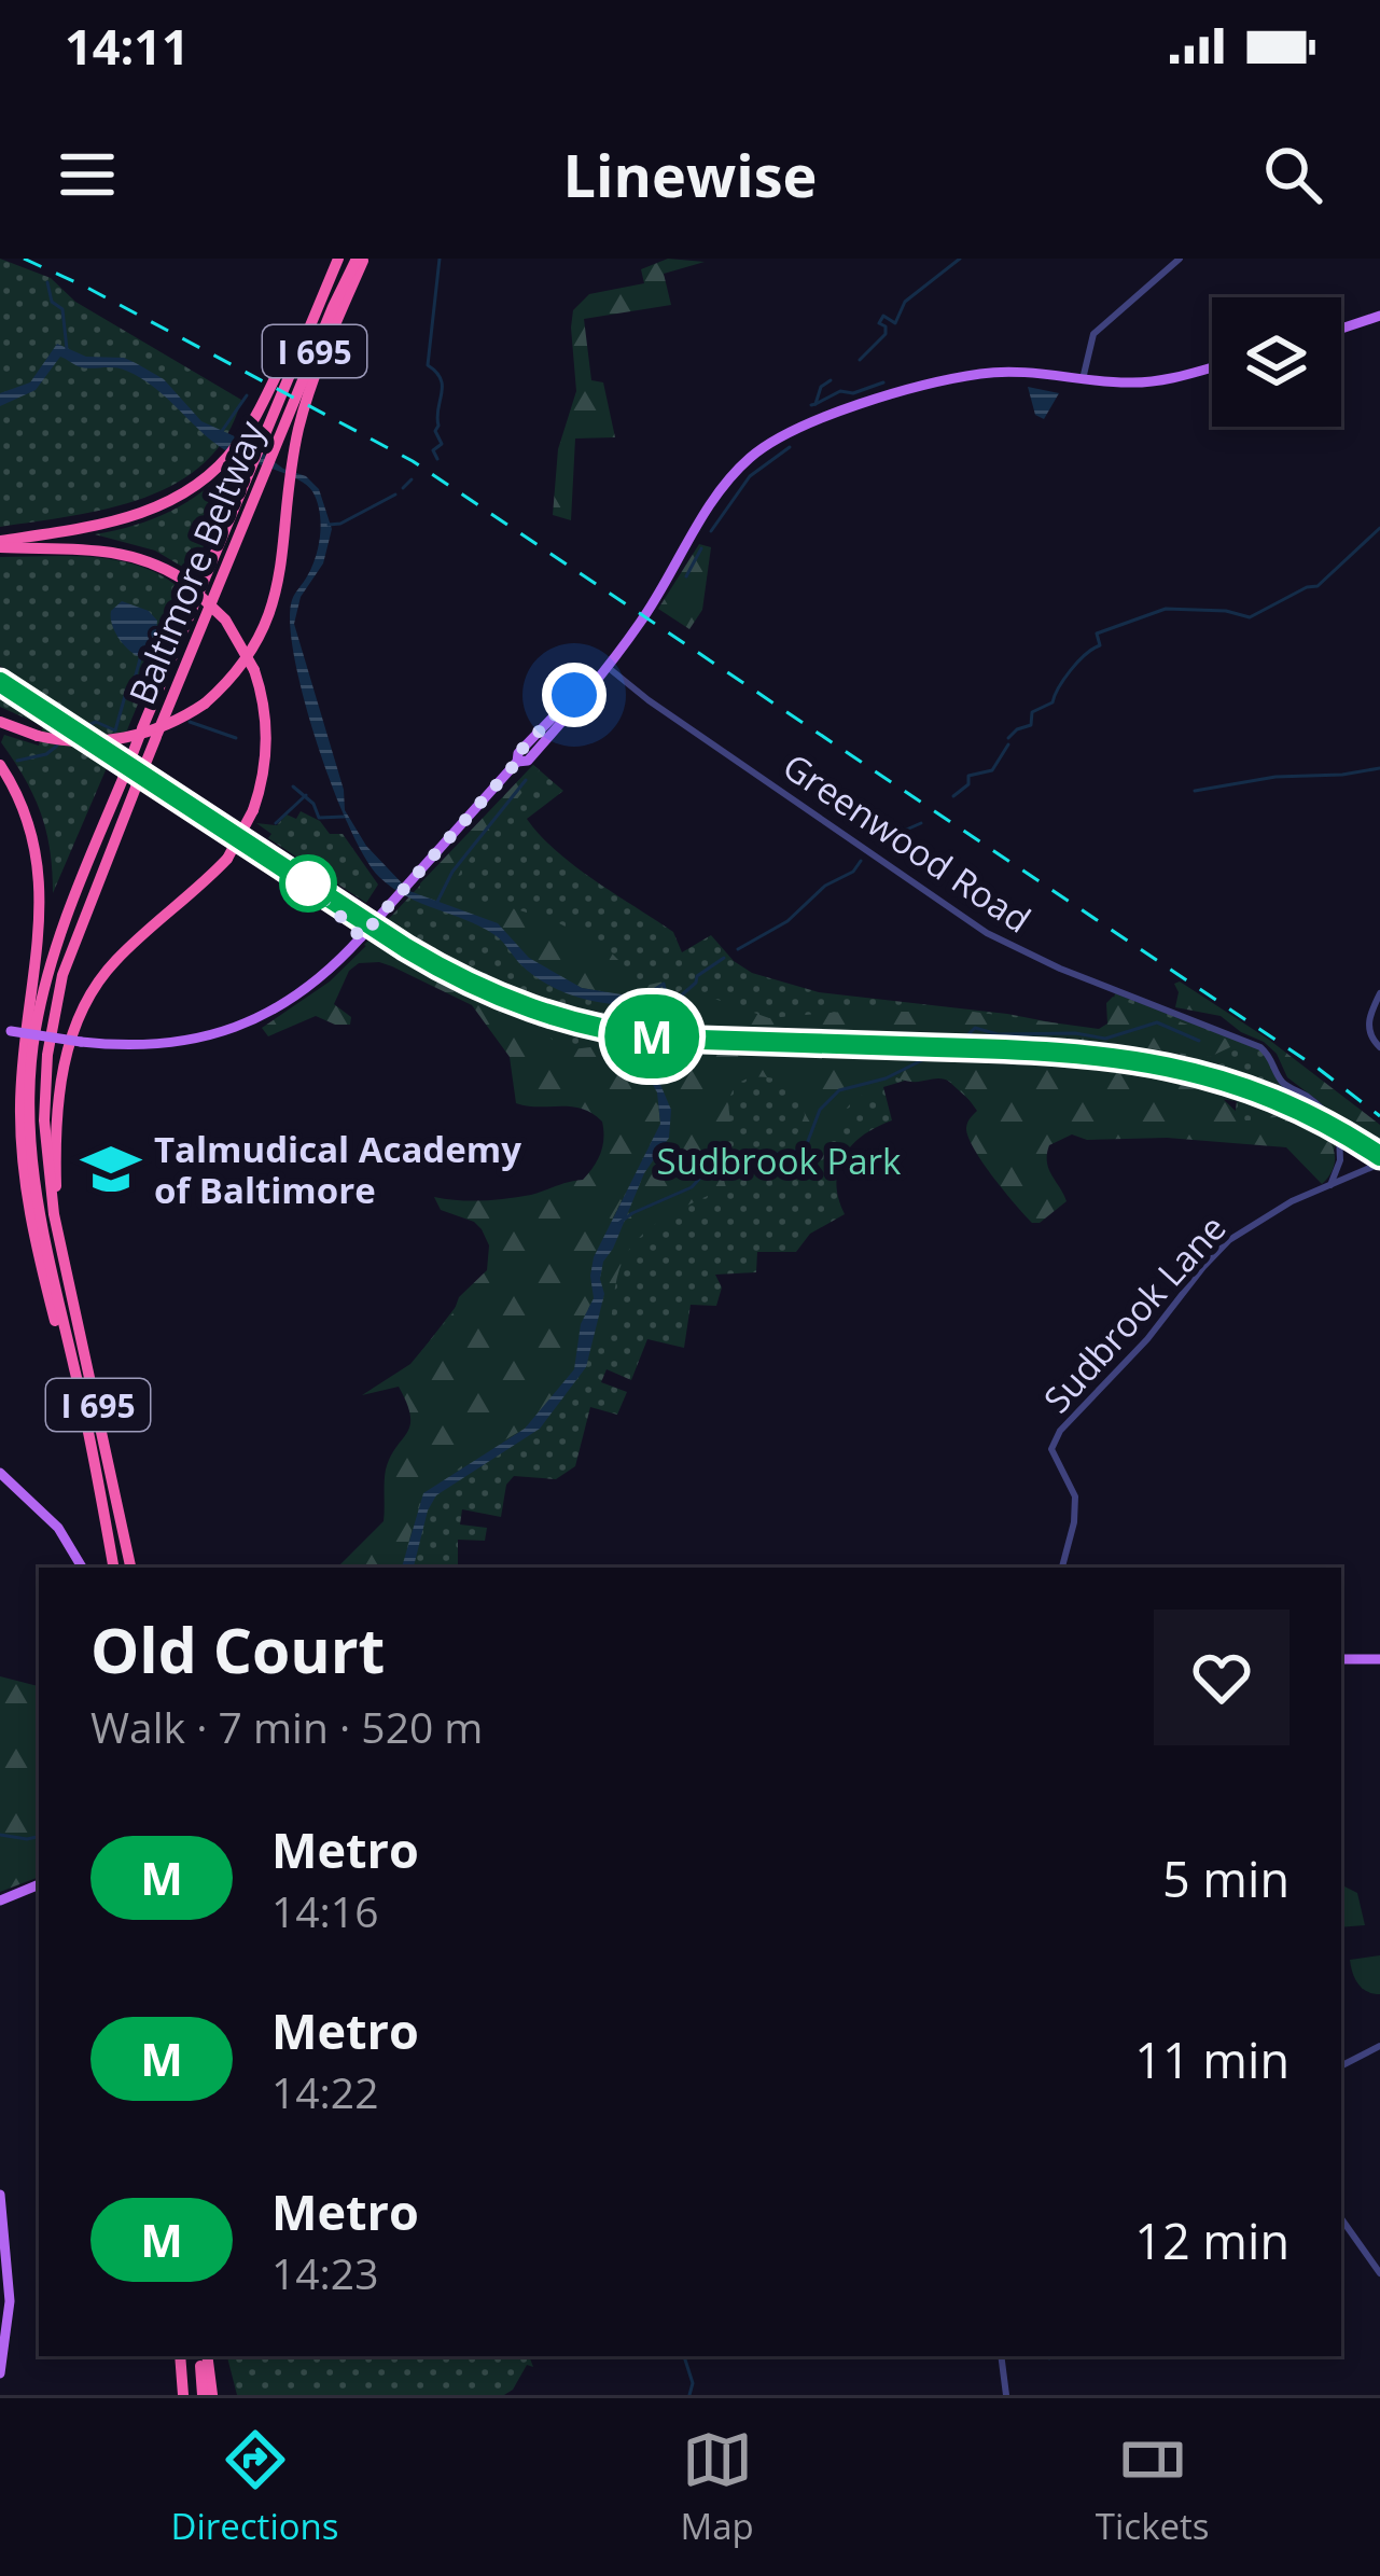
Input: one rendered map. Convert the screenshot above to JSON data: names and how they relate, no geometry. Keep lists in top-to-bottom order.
{
  "streets": {
    "highway": ["I 695", "Baltimore Beltway"],
    "street": ["Greenwood Road", "Sudbrook Lane"]
  },
  "crossings": [
    ["Greenwood Road", "Sudbrook Lane"]
  ],
  "parks": ["Sudbrook Park"],
  "places": {
    "school or university": ["Talmudical Academy of Baltimore"]
  },
  "lines": ["metro line M"],
  "page": {
    "status": "14:11",
    "header": "Linewise",
    "on_map": "M",
    "heading": ["Old Court", "Walk · 7 min · 520 m"],
    "list": [
      {
        "mark": "M",
        "name": "Metro",
        "note": "14:16",
        "value": "5 min"
      },
      {
        "mark": "M",
        "name": "Metro",
        "note": "14:22",
        "value": "11 min"
      },
      {
        "mark": "M",
        "name": "Metro",
        "note": "14:23",
        "value": "12 min"
      }
    ],
    "tabs": ["Directions", "Map", "Tickets"]
  }
}
